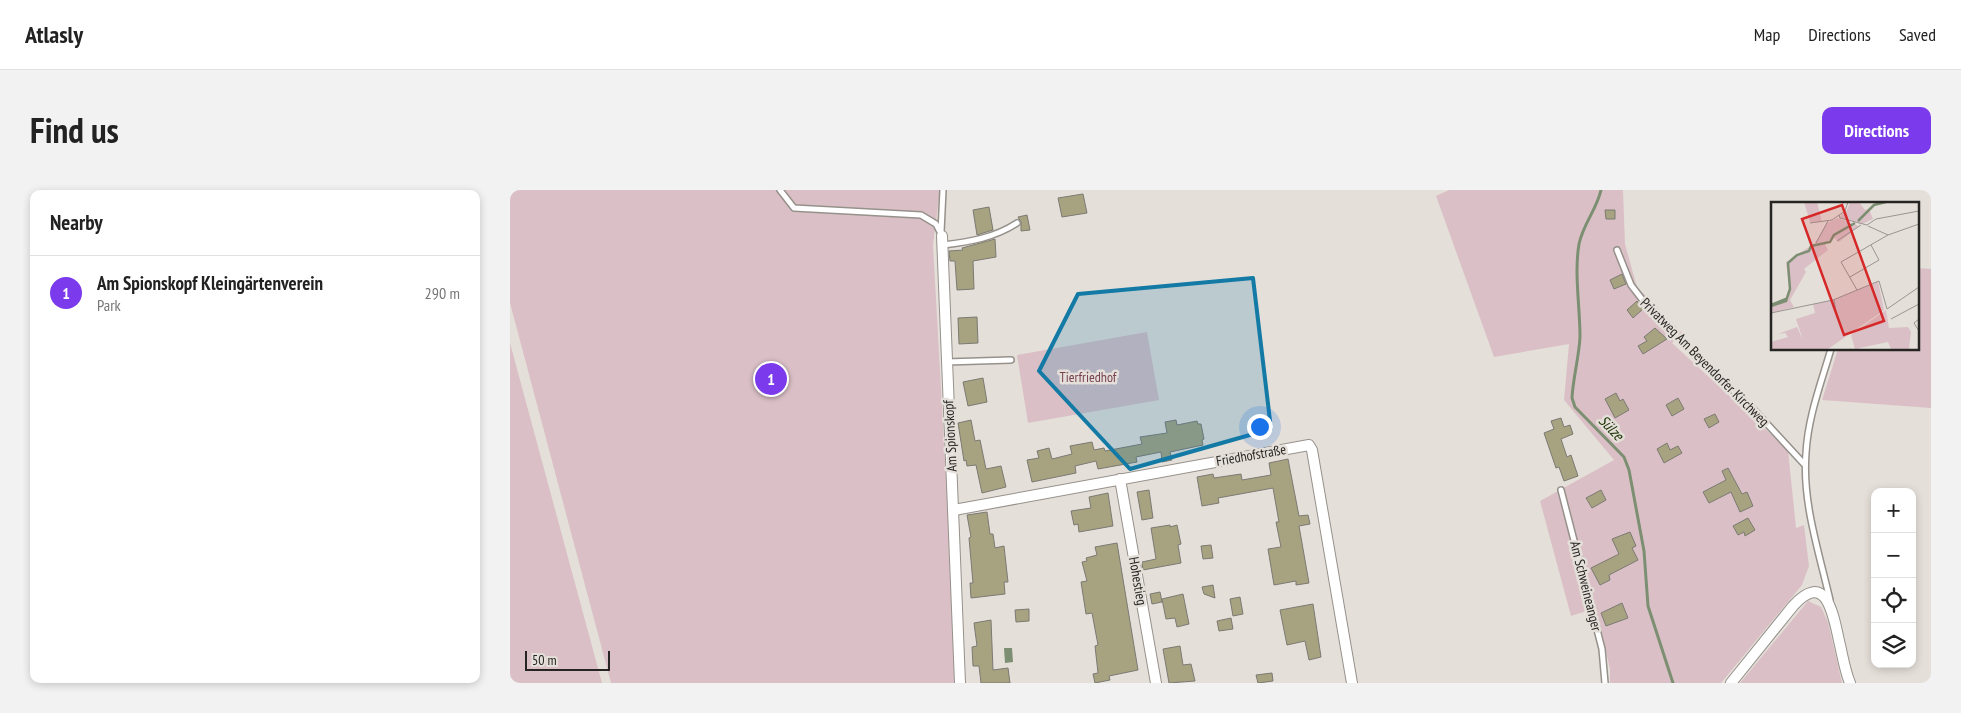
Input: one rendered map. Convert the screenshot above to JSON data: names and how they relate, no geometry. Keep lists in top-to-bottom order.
{
  "streets": {
    "street": ["Am Spionskopf", "Friedhofstraße", "Hohestieg"],
    "lane": ["Privatweg Am Beyendorfer Kirchweg", "Am Schweineanger"]
  },
  "crossings": [
    ["Am Spionskopf", "Friedhofstraße"],
    ["Friedhofstraße", "Hohestieg"]
  ],
  "water": ["Sülze"],
  "parks": ["Tierfriedhof"],
  "scale_bar": "50 m",
  "page": {
    "header": "Atlasly",
    "nav": ["Map", "Directions", "Saved"],
    "title": "Find us",
    "buttons": "Directions",
    "heading": "Nearby",
    "list": [
      {
        "mark": "1",
        "name": "Am Spionskopf Kleingärtenverein",
        "note": "Park",
        "value": "290 m"
      }
    ],
    "pins": "1",
    "map_buttons": ["+", "−"],
    "scale": "50 m"
  }
}
